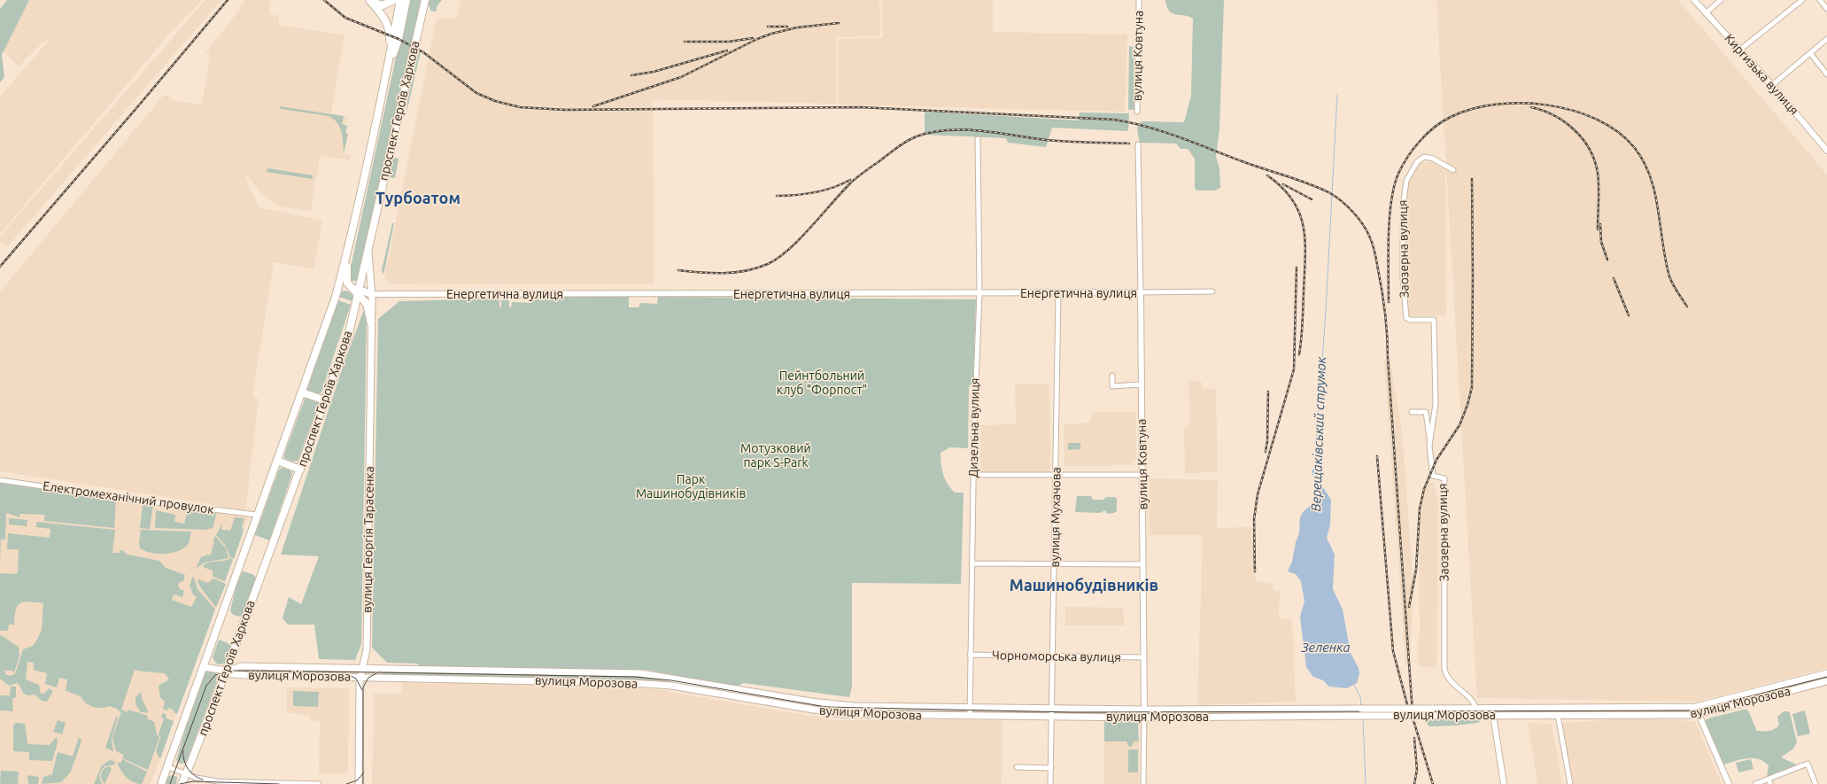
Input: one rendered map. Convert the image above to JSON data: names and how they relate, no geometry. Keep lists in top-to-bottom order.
{
  "streets": {
    "main road": ["проспект Героїв Харкова", "вулиця Георгія Тарасенка", "вулиця Морозова"],
    "street": [
      "вулиця Ковтуна",
      "Киргизька вулиця",
      "Заозерна вулиця",
      "Енергетична вулиця",
      "Дизельна вулиця",
      "Електромеханічний провулок",
      "вулиця Мухачова",
      "Чорноморська вулиця"
    ]
  },
  "crossings": [
    ["вулиця Ковтуна", "Енергетична вулиця"],
    ["вулиця Ковтуна", "Чорноморська вулиця"],
    ["вулиця Ковтуна", "вулиця Морозова"],
    ["проспект Героїв Харкова", "Електромеханічний провулок"],
    ["проспект Героїв Харкова", "вулиця Георгія Тарасенка"],
    ["проспект Героїв Харкова", "вулиця Морозова"],
    ["Заозерна вулиця", "вулиця Морозова"],
    ["Енергетична вулиця", "Дизельна вулиця"],
    ["Енергетична вулиця", "вулиця Мухачова"],
    ["Енергетична вулиця", "вулиця Георгія Тарасенка"],
    ["Дизельна вулиця", "Чорноморська вулиця"],
    ["Дизельна вулиця", "вулиця Морозова"],
    ["вулиця Мухачова", "Чорноморська вулиця"],
    ["вулиця Мухачова", "вулиця Морозова"],
    ["вулиця Георгія Тарасенка", "вулиця Морозова"]
  ],
  "districts": ["Турбоатом", "Машинобудівників"],
  "water": ["Верещаківський струмок", "Зеленка"],
  "parks": ["Пейнтбольний клуб \"Форпост\"", "Мотузковий парк S-Park", "Парк Машинобудівників"]
}
